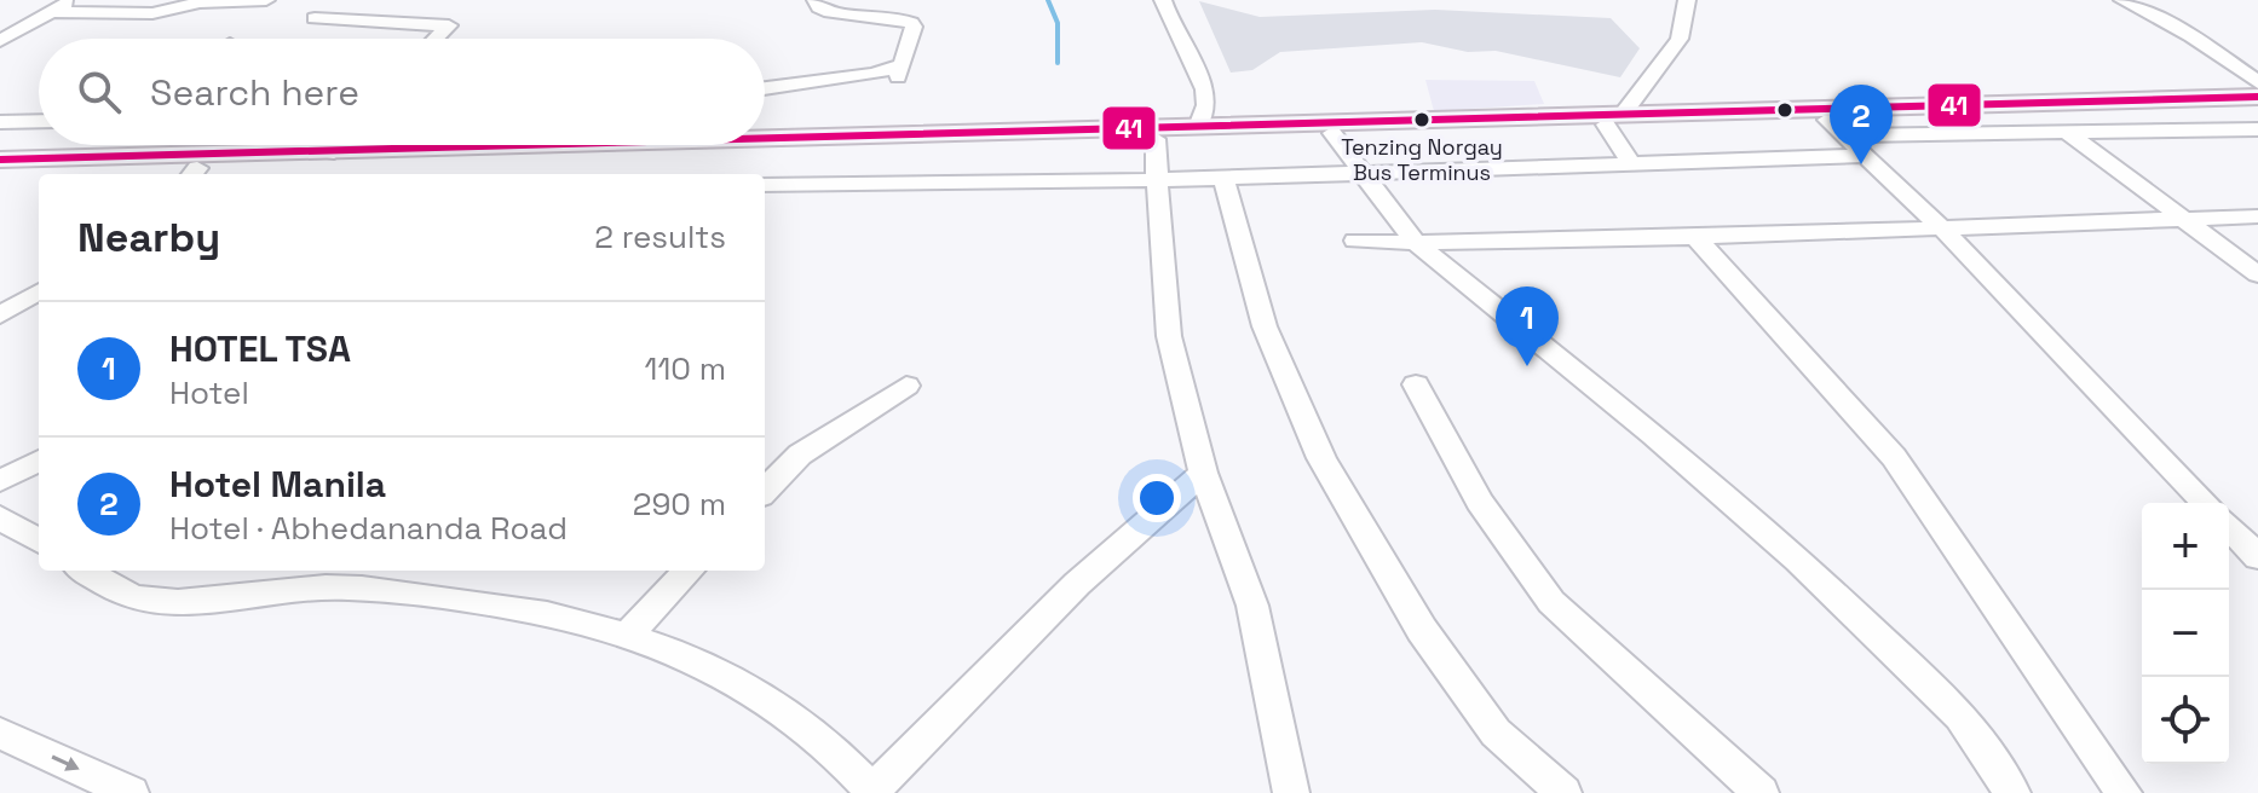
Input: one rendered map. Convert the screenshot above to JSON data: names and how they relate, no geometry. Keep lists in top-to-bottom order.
{
  "places": ["Tenzing Norgay Bus Terminus"],
  "lines": ["transit line 41"],
  "page": {
    "search": "Search here",
    "pins": ["2", "1"],
    "heading": ["Nearby", "2 results"],
    "list": [
      {
        "mark": "1",
        "name": "HOTEL TSA",
        "note": "Hotel",
        "value": "110 m"
      },
      {
        "mark": "2",
        "name": "Hotel Manila",
        "note": "Hotel · Abhedananda Road",
        "value": "290 m"
      }
    ],
    "map_buttons": ["+", "−"]
  }
}
